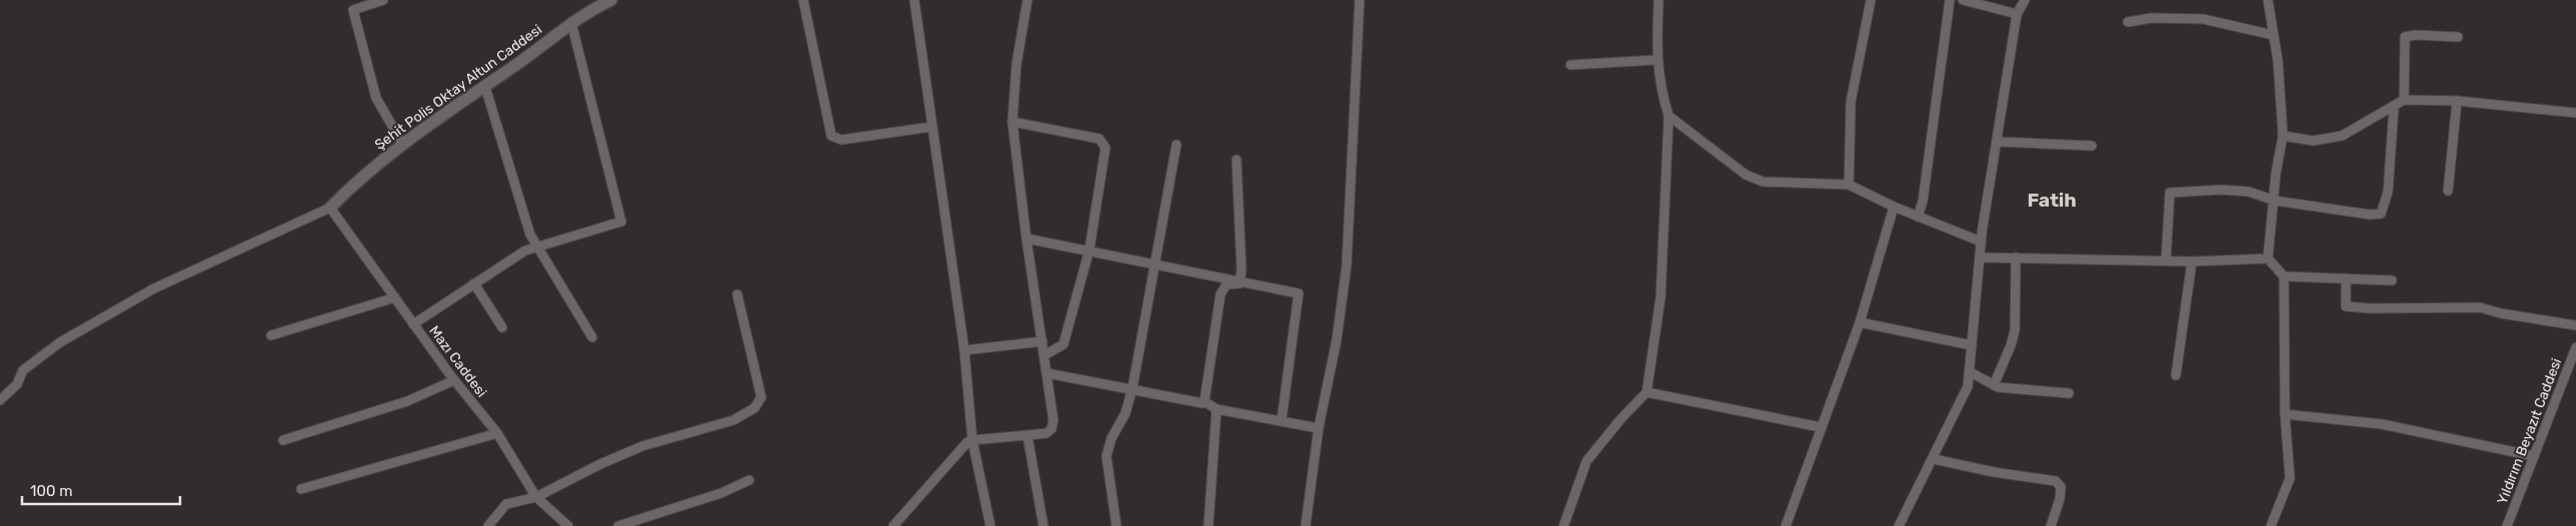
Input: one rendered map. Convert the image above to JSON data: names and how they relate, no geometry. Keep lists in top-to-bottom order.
{
  "streets": {
    "street": ["Şehit Polis Oktay Altun Caddesi", "Mazı Caddesi", "Yıldırım Beyazıt Caddesi"]
  },
  "crossings": [
    ["Şehit Polis Oktay Altun Caddesi", "Mazı Caddesi"]
  ],
  "districts": ["Fatih"],
  "scale_bar": "100 m"
}
